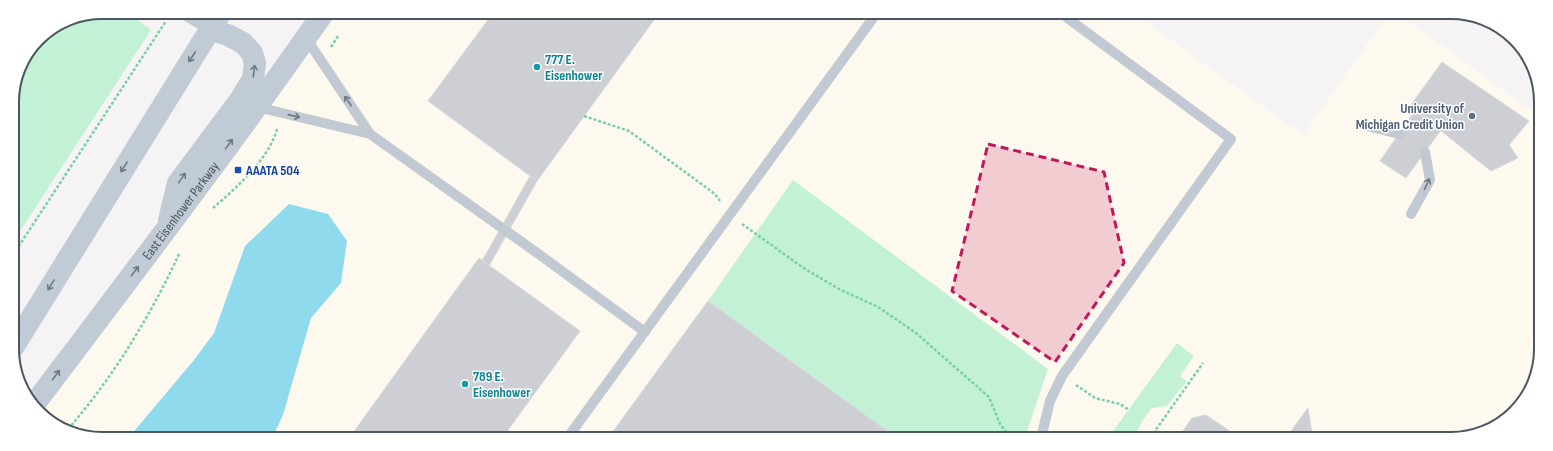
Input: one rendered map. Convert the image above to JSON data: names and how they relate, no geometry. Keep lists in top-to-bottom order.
{
  "streets": {
    "main road": ["East Eisenhower Parkway"]
  },
  "places": {
    "other": ["777 E. Eisenhower", "University of Michigan Credit Union", "789 E. Eisenhower"],
    "transit": ["AAATA 504"]
  }
}
